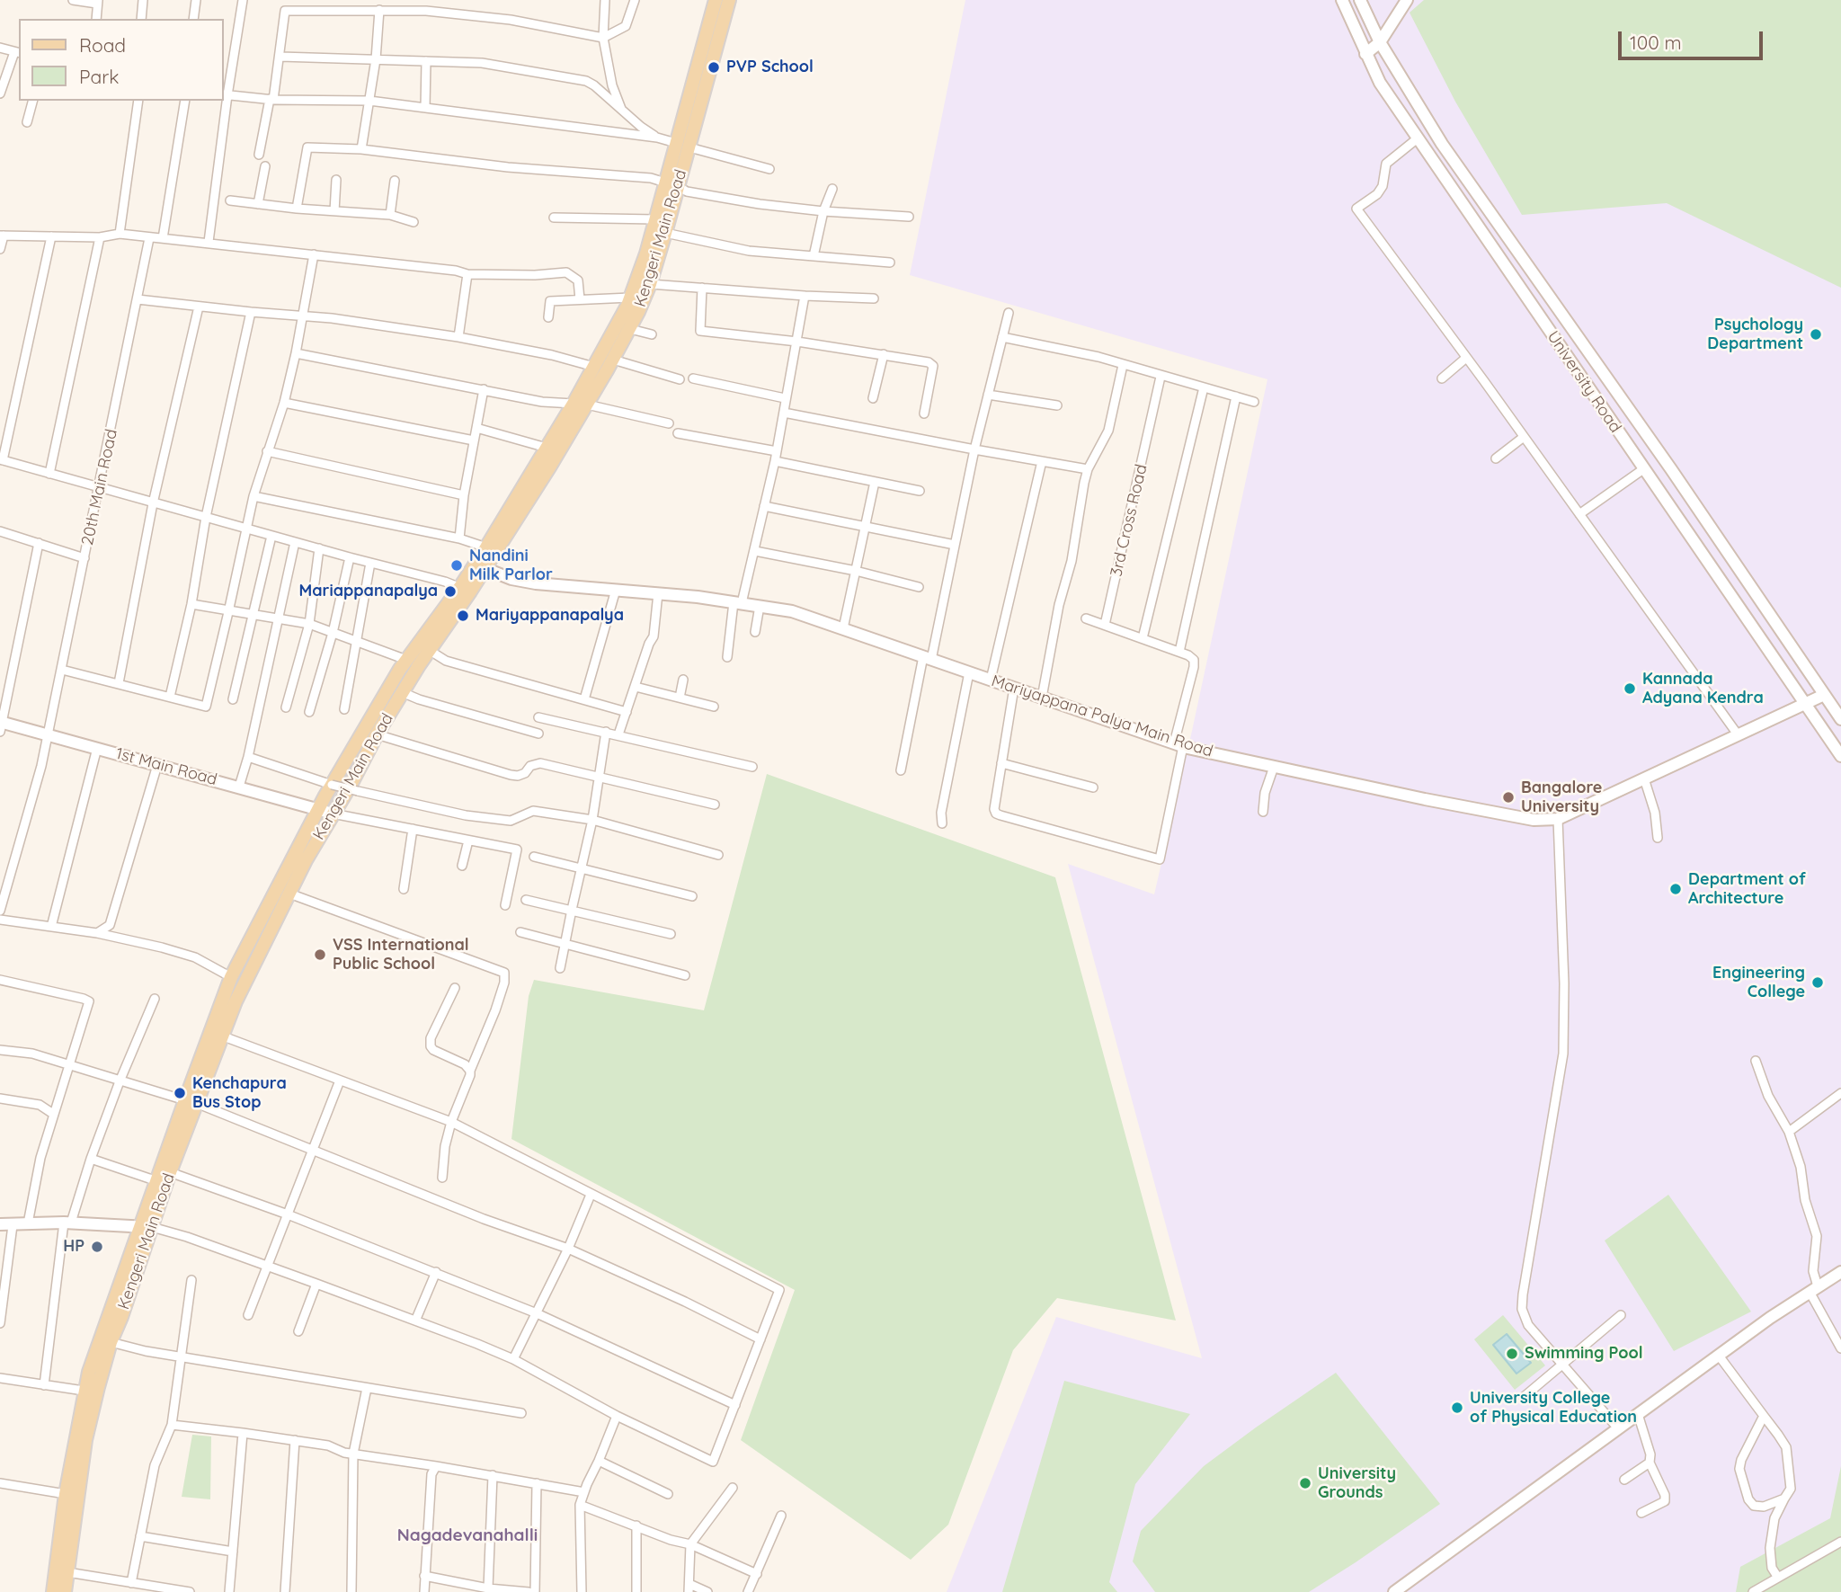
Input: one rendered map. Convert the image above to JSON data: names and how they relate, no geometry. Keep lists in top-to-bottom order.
{
  "streets": {
    "main road": ["Kengeri Main Road"],
    "street": [
      "University Road",
      "20th Main Road",
      "3rd Cross Road",
      "Mariyappana Palya Main Road",
      "1st Main Road"
    ]
  },
  "crossings": [
    ["Kengeri Main Road", "Mariyappana Palya Main Road"],
    ["Kengeri Main Road", "1st Main Road"],
    ["University Road", "Mariyappana Palya Main Road"],
    ["20th Main Road", "1st Main Road"]
  ],
  "districts": ["Nagadevanahalli"],
  "places": [
    "PVP School",
    "Psychology Department",
    "Nandini Milk Parlor",
    "Mariappanapalya",
    "Mariyappanapalya",
    "Kannada Adyana Kendra",
    "Bangalore University",
    "Department of Architecture",
    "VSS International Public School",
    "Engineering College",
    "Kenchapura Bus Stop",
    "HP",
    "Swimming Pool",
    "University College of Physical Education",
    "University Grounds"
  ],
  "legend": ["Road", "Park"],
  "scale_bar": "100 m"
}
